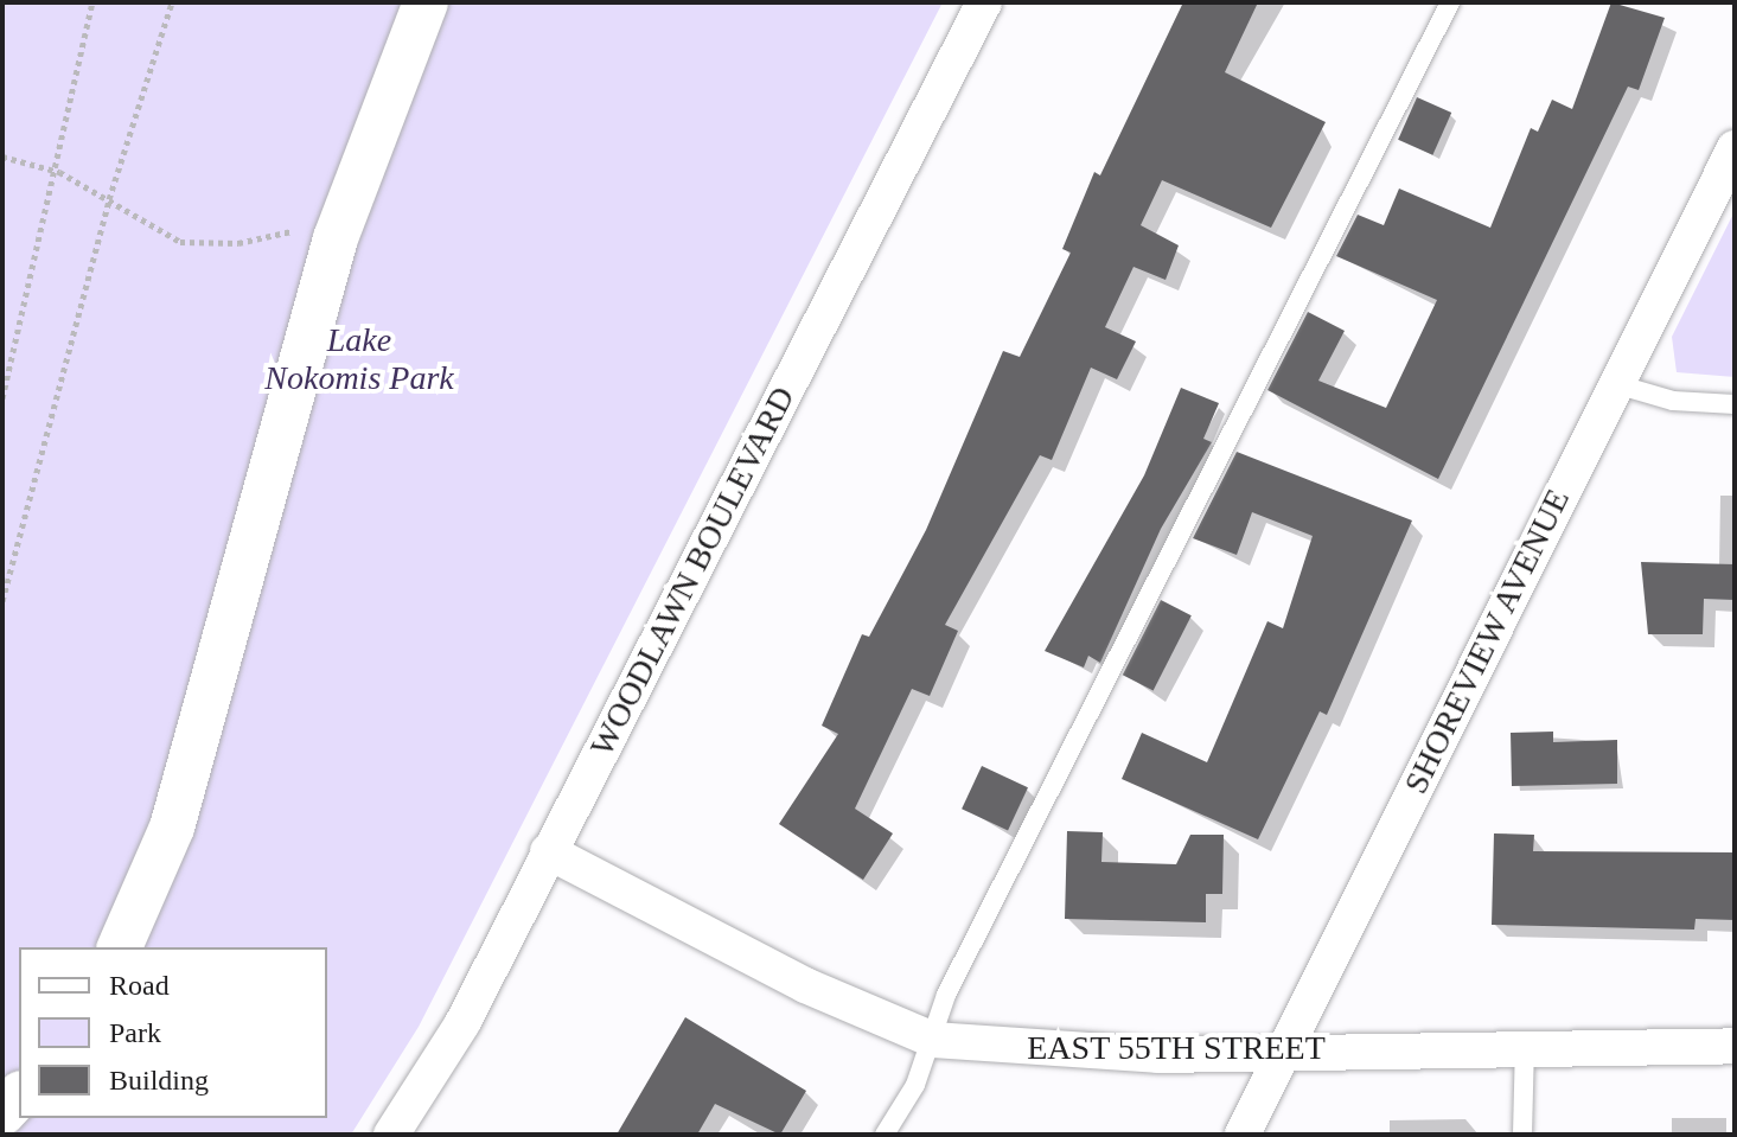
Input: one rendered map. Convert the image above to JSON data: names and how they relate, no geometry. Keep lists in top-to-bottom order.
{
  "streets": {
    "street": ["WOODLAWN BOULEVARD", "SHOREVIEW AVENUE", "EAST 55TH STREET"]
  },
  "crossings": [
    ["WOODLAWN BOULEVARD", "EAST 55TH STREET"],
    ["SHOREVIEW AVENUE", "EAST 55TH STREET"]
  ],
  "parks": ["Lake Nokomis Park"],
  "legend": ["Road", "Park", "Building"]
}
